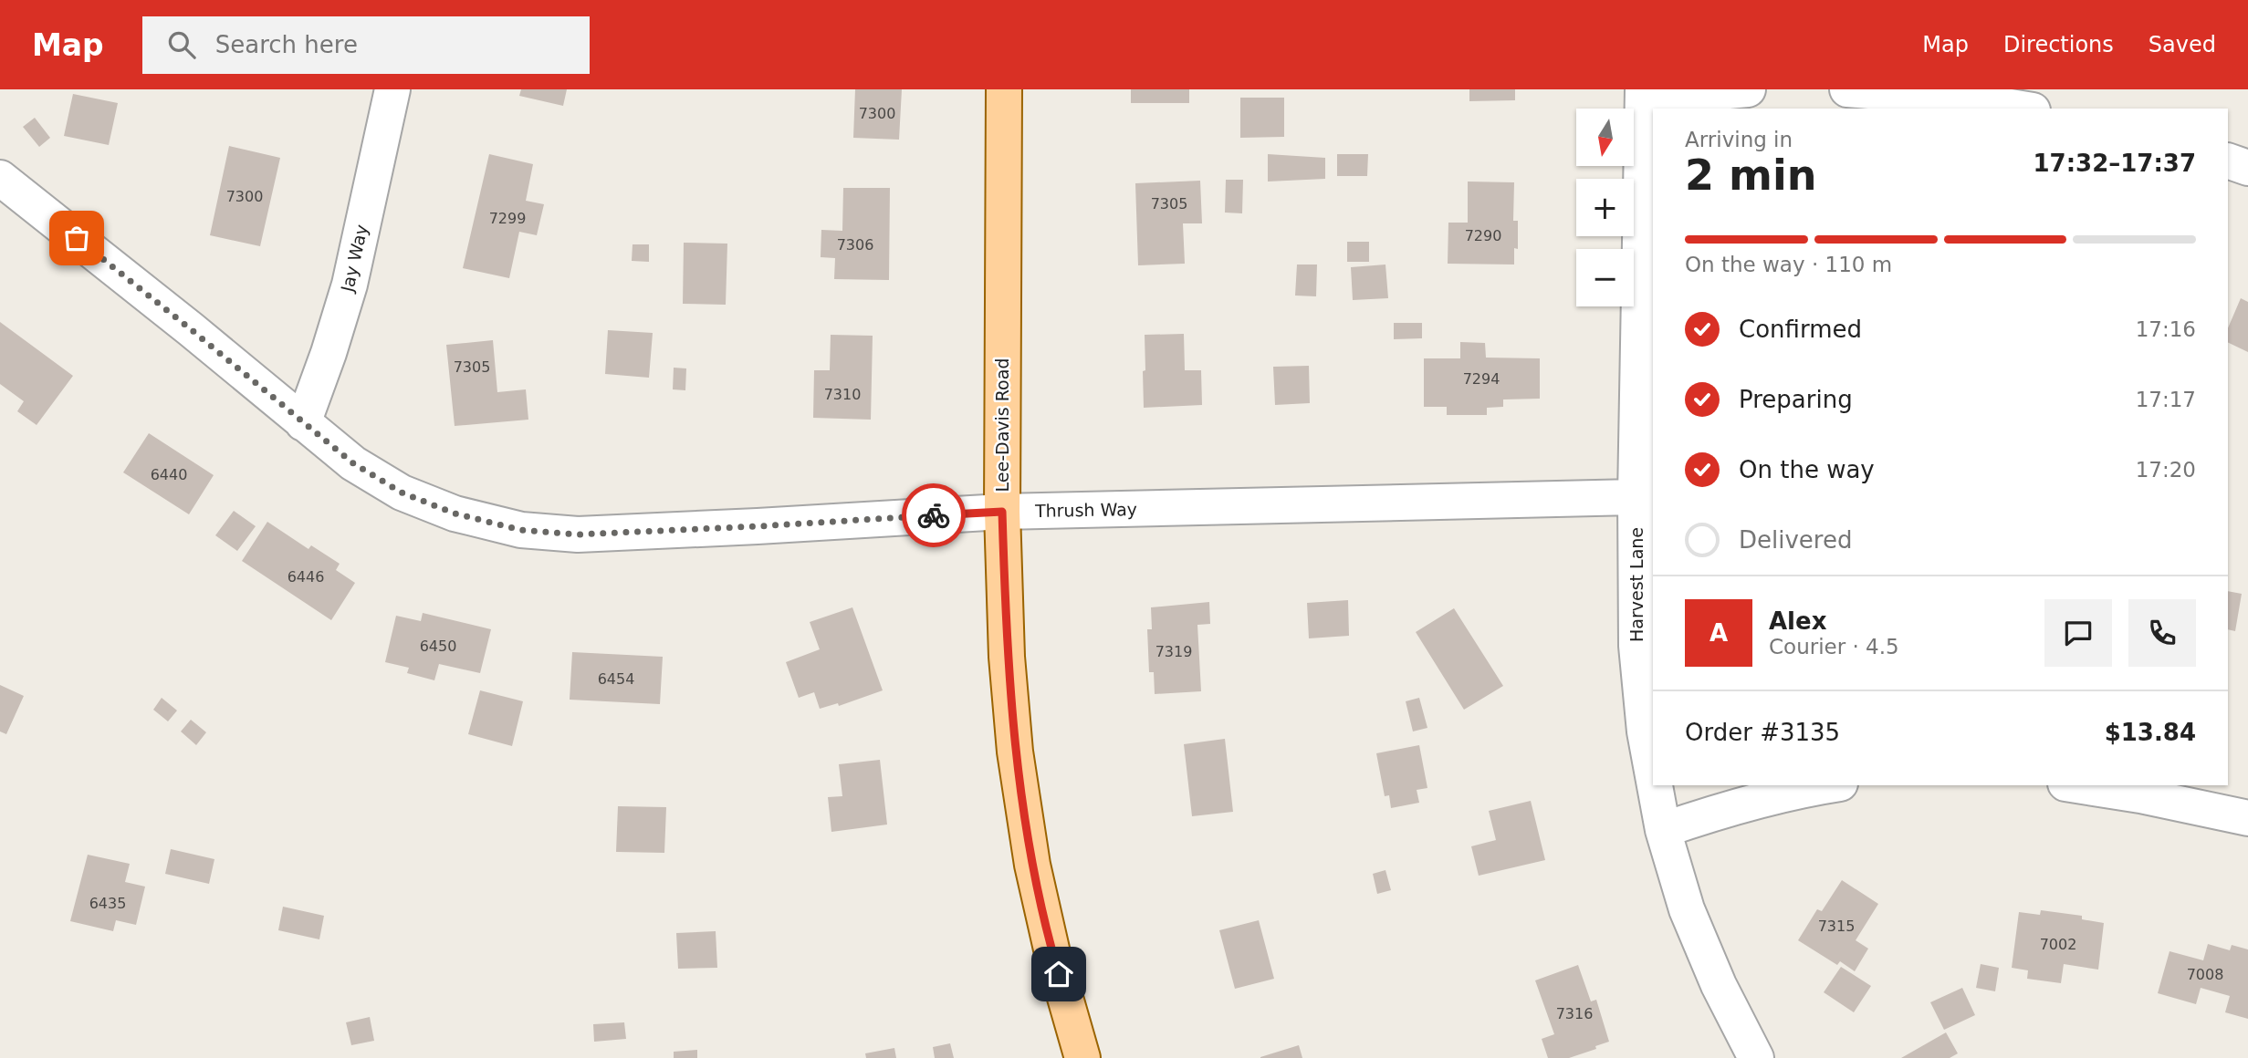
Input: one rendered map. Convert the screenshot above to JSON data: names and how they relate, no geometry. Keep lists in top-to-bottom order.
{
  "streets": {
    "main road": ["Lee-Davis Road"],
    "street": ["Jay Way", "Thrush Way", "Harvest Lane"]
  },
  "crossings": [
    ["Jay Way", "Thrush Way"],
    ["Lee-Davis Road", "Thrush Way"],
    ["Thrush Way", "Harvest Lane"]
  ],
  "house_numbers": [
    "7300",
    "7300",
    "7305",
    "7299",
    "7290",
    "7306",
    "7305",
    "7294",
    "7310",
    "6440",
    "6446",
    "6450",
    "7319",
    "6454",
    "6435",
    "7315",
    "7002",
    "7008",
    "7316"
  ],
  "north": "bottom",
  "page": {
    "header": "Map",
    "search": "Search here",
    "nav": ["Map", "Directions", "Saved"],
    "map_buttons": ["+", "−"],
    "heading": ["2 min", "Arriving in", "17:32–17:37"],
    "panel": [
      "Alex",
      "Courier · 4.5",
      "Order #3135",
      "$13.84"
    ],
    "bar": "On the way · 110 m",
    "list": [
      ["Confirmed", "17:16"],
      ["Preparing", "17:17"],
      ["On the way", "17:20"],
      "Delivered"
    ],
    "round": "A"
  }
}
